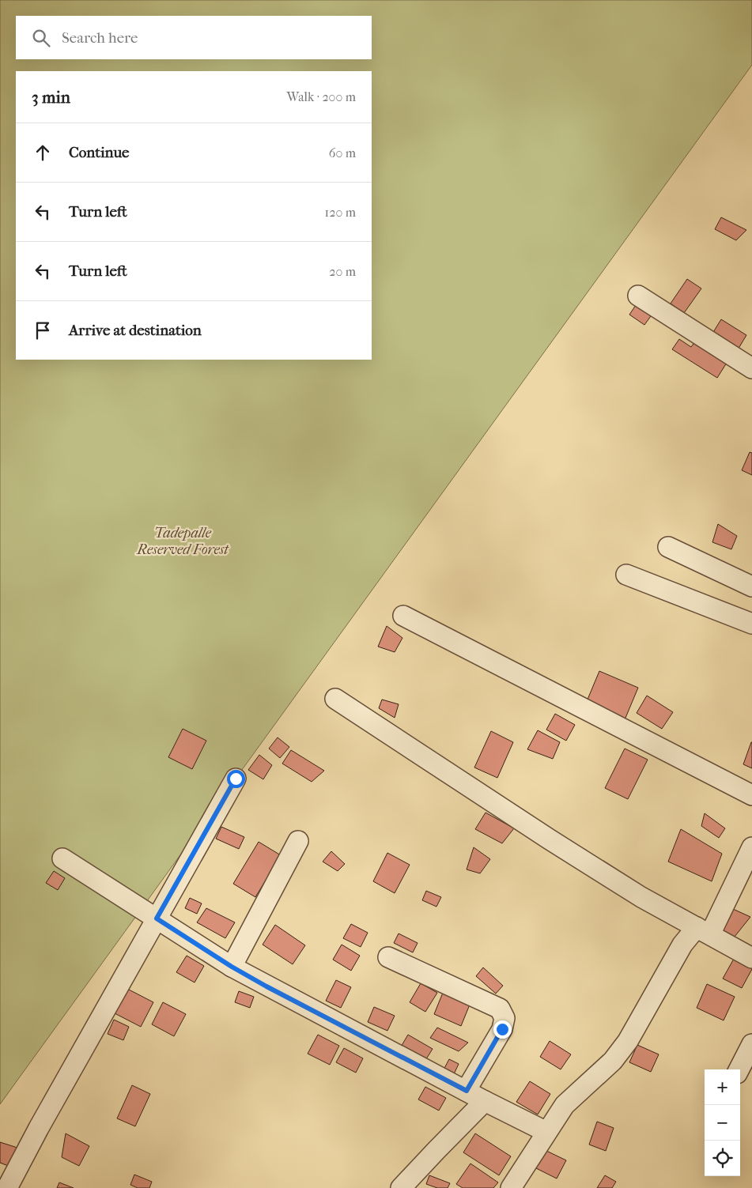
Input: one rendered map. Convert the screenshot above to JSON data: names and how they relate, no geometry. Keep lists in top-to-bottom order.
{
  "parks": ["Tadepalle Reserved Forest"],
  "page": {
    "search": "Search here",
    "heading": ["3 min", "Walk · 200 m"],
    "list": [
      ["Continue", "60 m"],
      ["Turn left", "120 m"],
      ["Turn left", "20 m"],
      "Arrive at destination"
    ],
    "map_buttons": ["+", "−"]
  }
}
